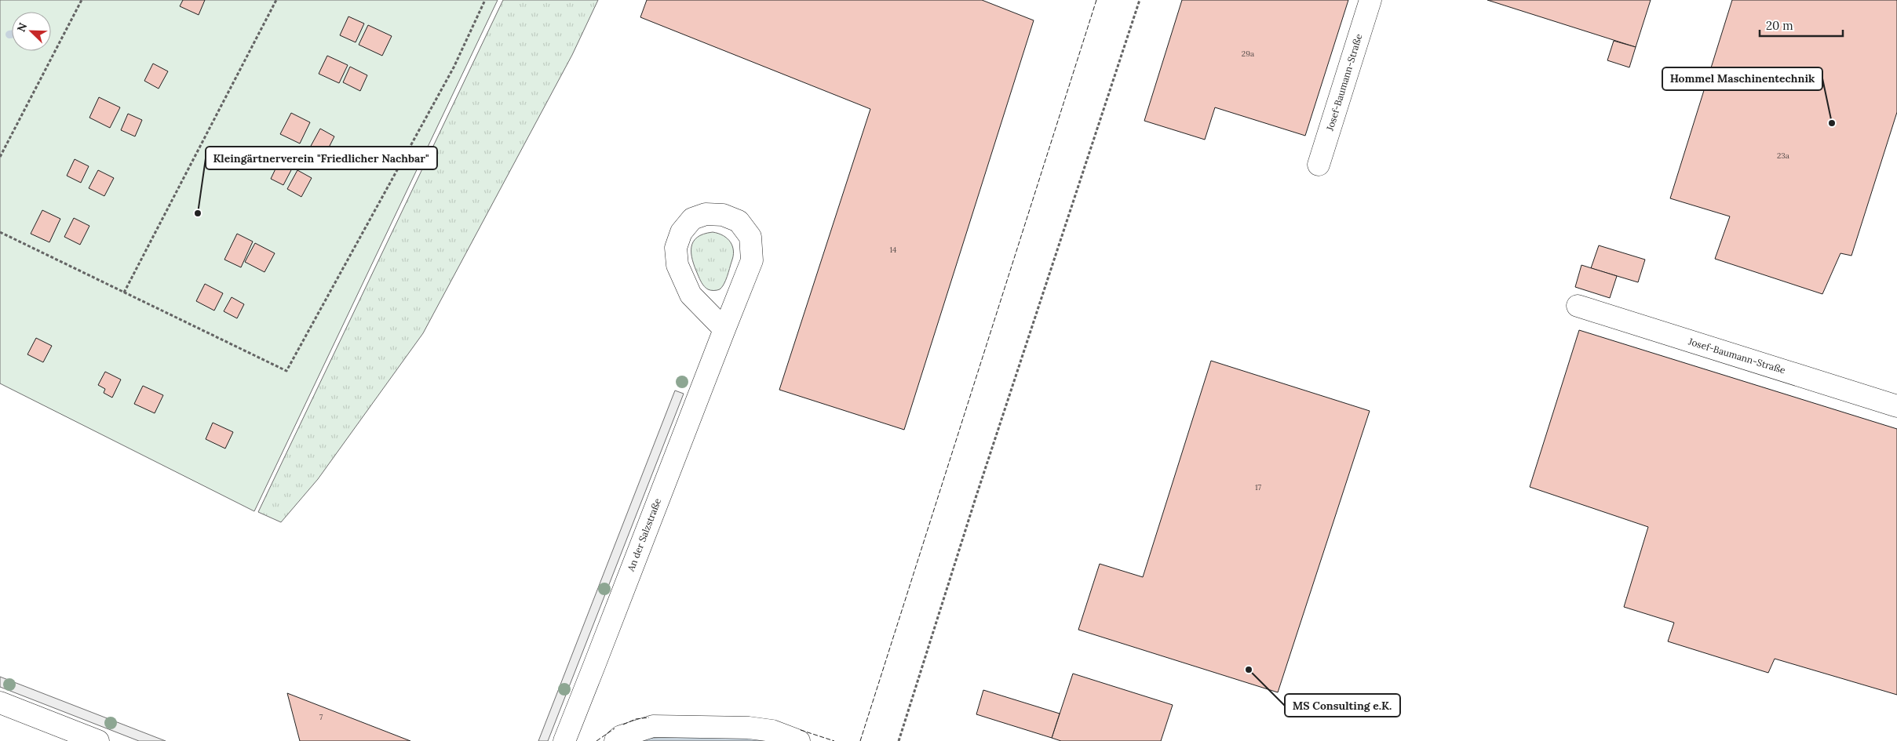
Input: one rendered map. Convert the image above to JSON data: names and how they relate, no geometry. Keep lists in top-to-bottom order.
{
  "streets": {
    "street": ["Josef-Baumann-Straße", "An der Salzstraße"]
  },
  "places": ["Hommel Maschinentechnik", "Kleingärtnerverein \"Friedlicher Nachbar\"", "MS Consulting e.K."],
  "house_numbers": [
    "29a",
    "23a",
    "14",
    "17",
    "7"
  ],
  "scale_bar": "20 m",
  "north": "top left"
}
